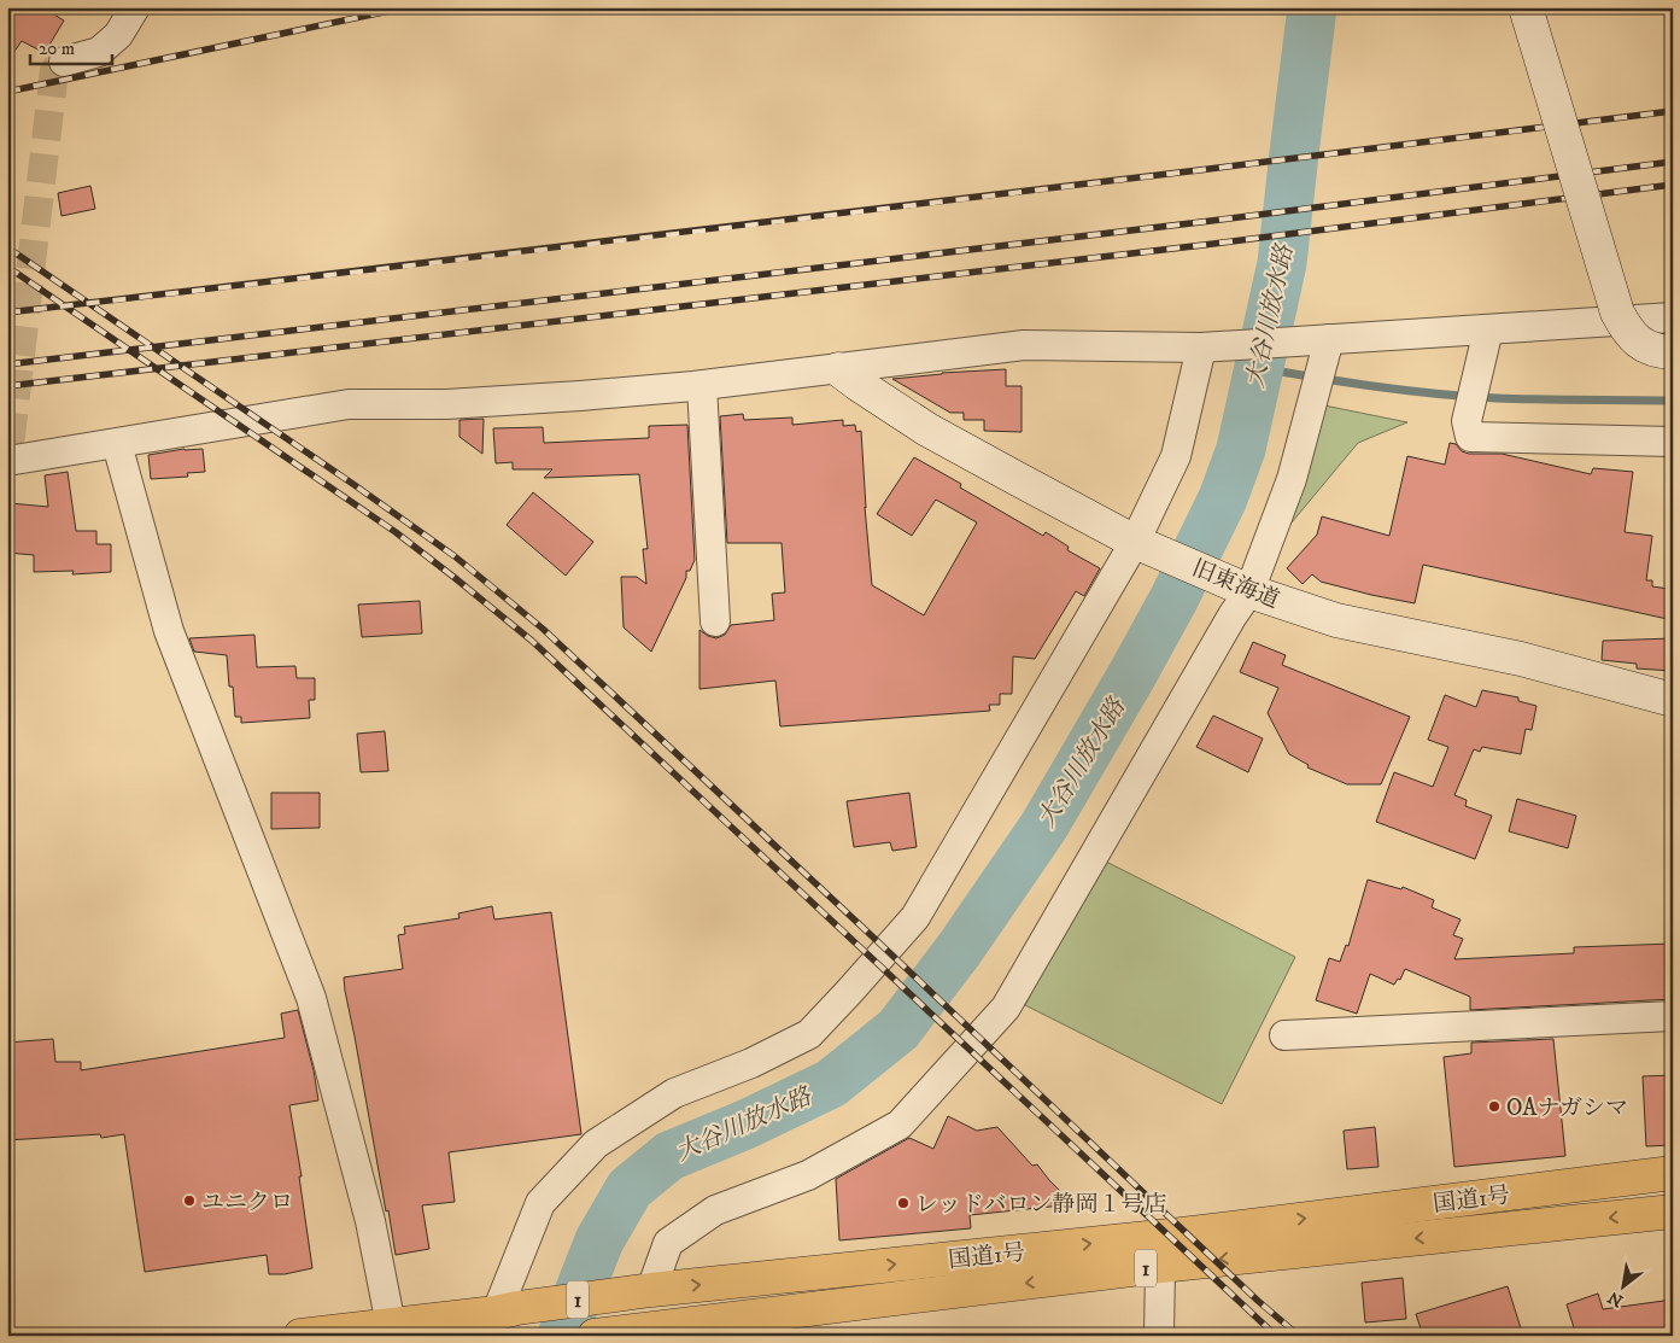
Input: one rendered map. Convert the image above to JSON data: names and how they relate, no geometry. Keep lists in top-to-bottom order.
{
  "streets": {
    "highway": ["国道1号", "1"],
    "street": ["旧東海道"]
  },
  "water": ["大谷川放水路"],
  "places": ["OAナガシマ", "ユニクロ", "レッドバロン静岡１号店"],
  "scale_bar": "20 m",
  "north": "bottom left"
}
